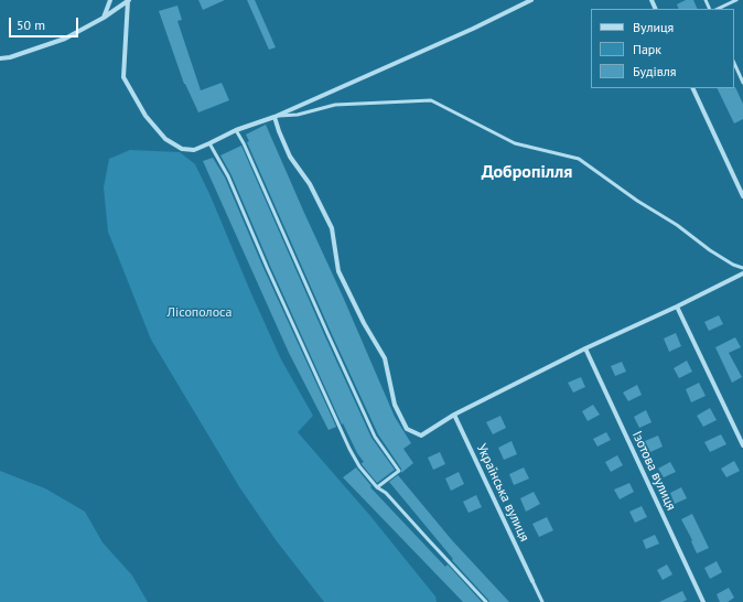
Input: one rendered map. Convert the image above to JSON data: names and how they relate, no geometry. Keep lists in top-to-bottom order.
{
  "streets": {
    "street": ["Ізотова вулиця", "Українська вулиця"]
  },
  "districts": ["Добропілля"],
  "parks": ["Лісополоса"],
  "legend": ["Вулиця", "Парк", "Будівля"],
  "scale_bar": "50 m"
}
